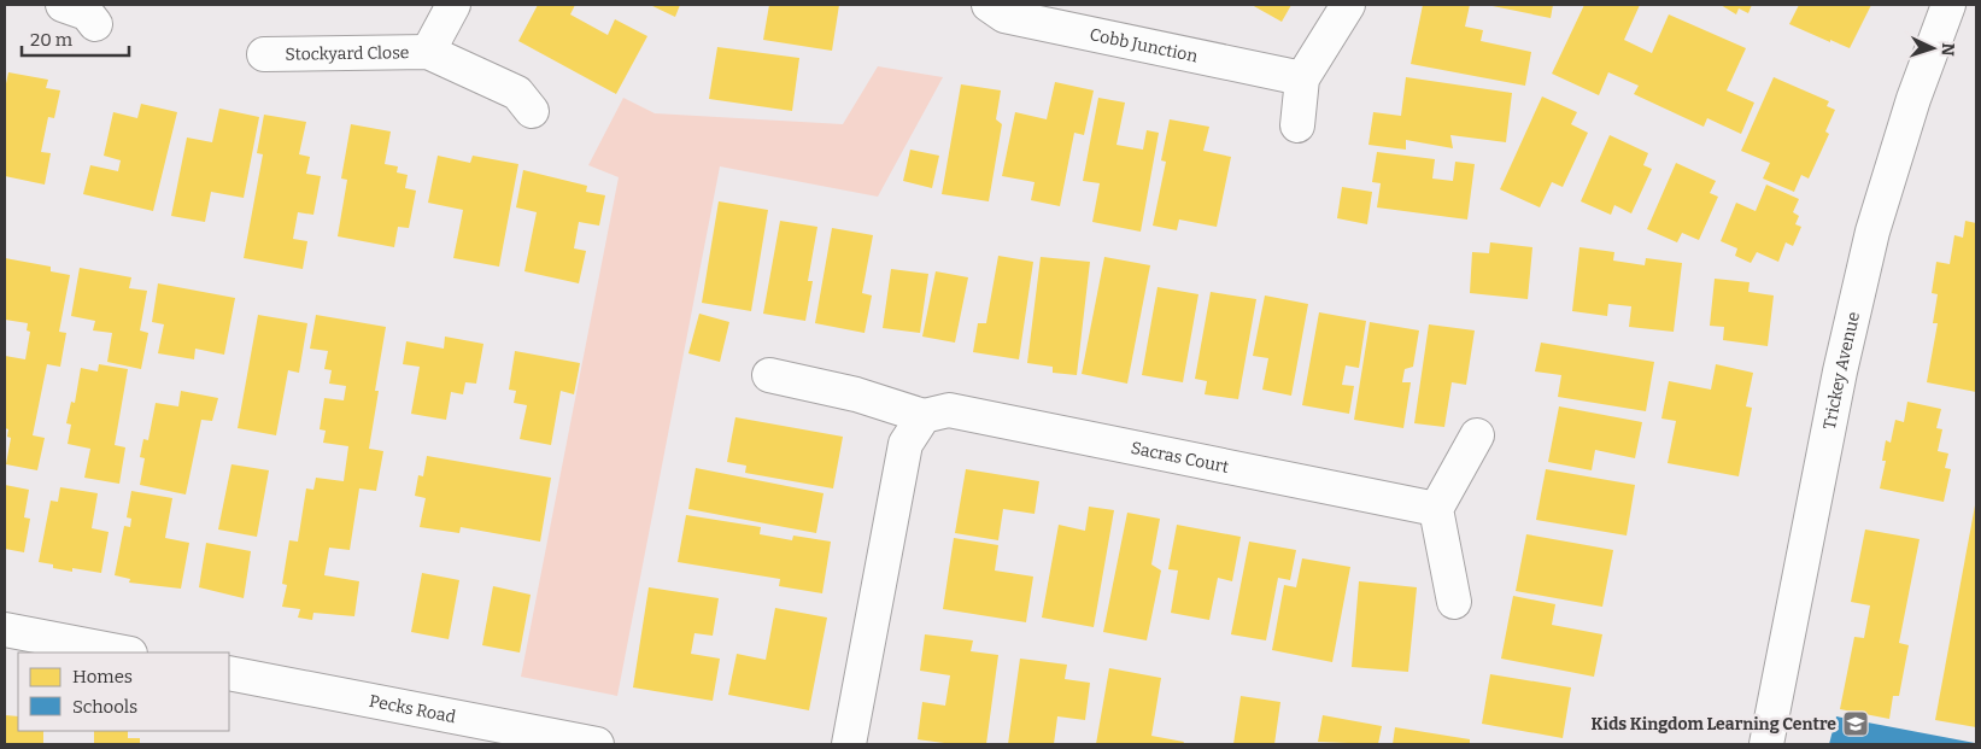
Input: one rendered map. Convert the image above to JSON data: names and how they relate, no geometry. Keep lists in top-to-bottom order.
{
  "streets": {
    "street": [
      "Cobb Junction",
      "Stockyard Close",
      "Trickey Avenue",
      "Sacras Court",
      "Pecks Road"
    ]
  },
  "places": {
    "school or university": ["Kids Kingdom Learning Centre"]
  },
  "legend": ["Homes", "Schools"],
  "scale_bar": "20 m",
  "north": "right"
}
